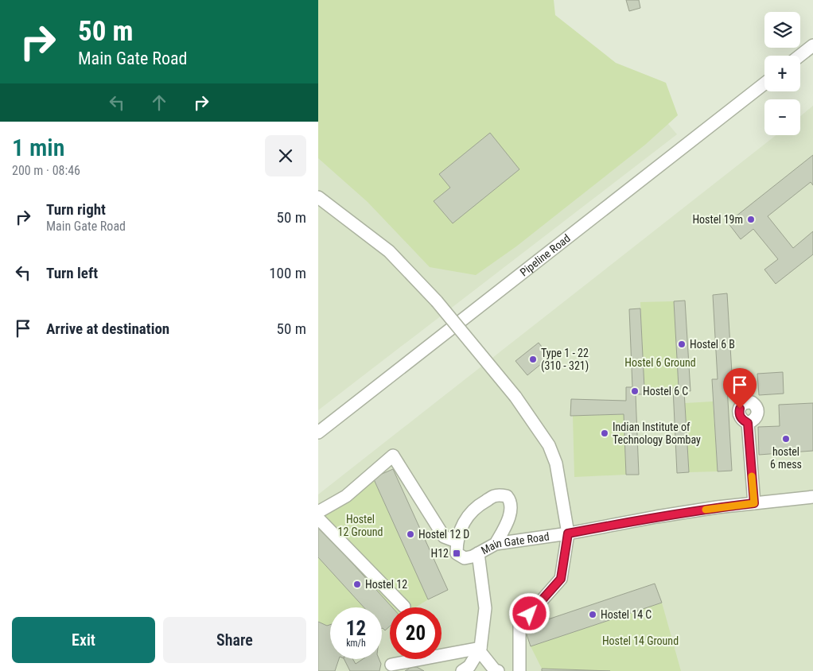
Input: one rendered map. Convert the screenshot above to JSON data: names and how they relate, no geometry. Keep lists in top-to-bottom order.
{
  "streets": {
    "lane": ["Pipeline Road", "Main Gate Road"]
  },
  "parks": ["Hostel 6 Ground", "Hostel 12 Ground", "Hostel 14 Ground"],
  "places": {
    "other": [
      "Hostel 19m",
      "Hostel 6 B",
      "Type 1 - 22 (310 - 321)",
      "Hostel 6 C",
      "Indian Institute of Technology Bombay",
      "hostel 6 mess",
      "Hostel 12 D",
      "Hostel 12",
      "Hostel 14 C"
    ],
    "transit": ["H12"]
  },
  "page": {
    "turn": ["50 m", "Main Gate Road"],
    "map_buttons": ["+", "−"],
    "heading": ["1 min", "200 m · 08:46"],
    "list": [
      {
        "name": "Turn right",
        "note": "Main Gate Road",
        "value": "50 m"
      },
      {
        "name": "Turn left",
        "value": "100 m"
      },
      {
        "name": "Arrive at destination",
        "value": "50 m"
      }
    ],
    "speed": "12 km/h",
    "limit": "20",
    "buttons": ["Exit", "Share"]
  }
}
